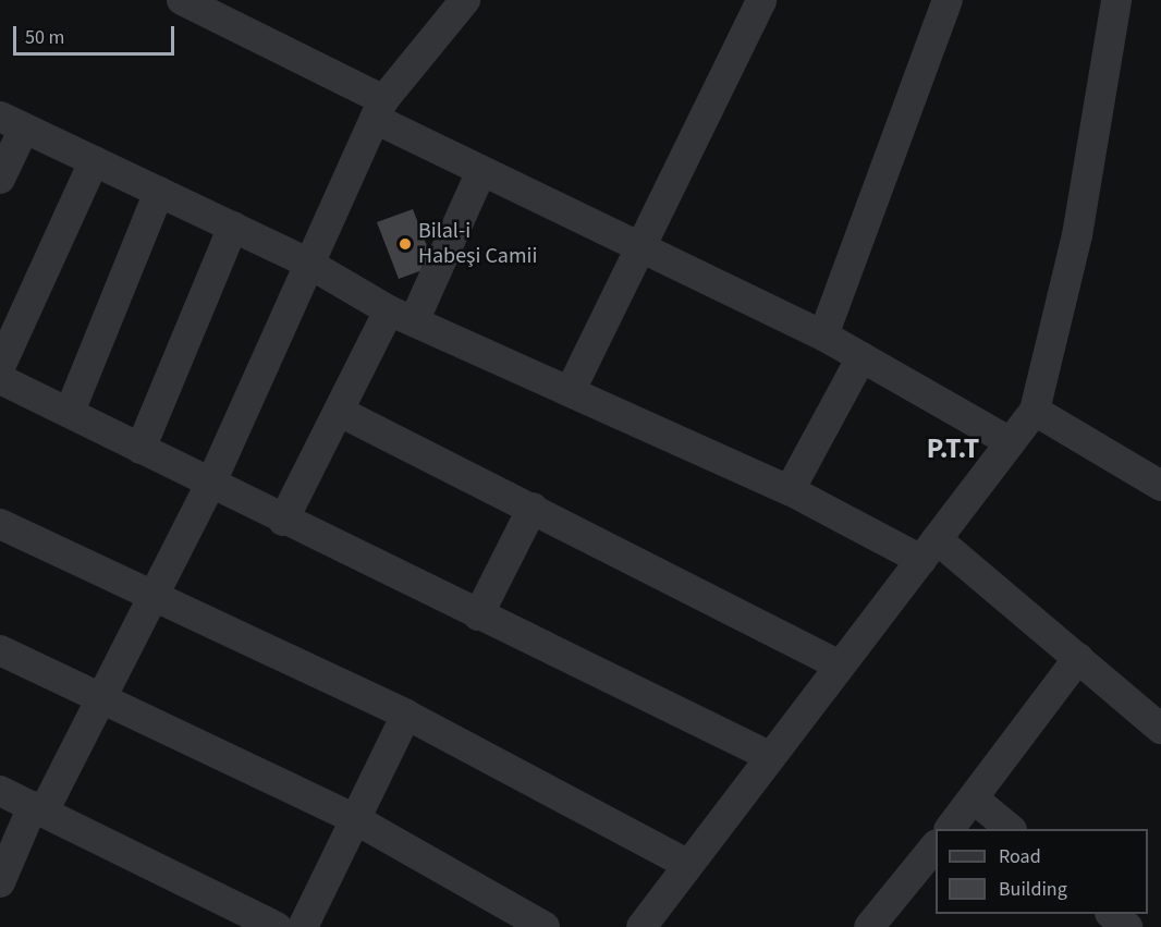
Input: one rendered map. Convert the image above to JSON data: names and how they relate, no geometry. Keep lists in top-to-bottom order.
{
  "districts": ["P.T.T"],
  "places": ["Bilal-i Habeşi Camii"],
  "legend": ["Road", "Building"],
  "scale_bar": "50 m"
}
